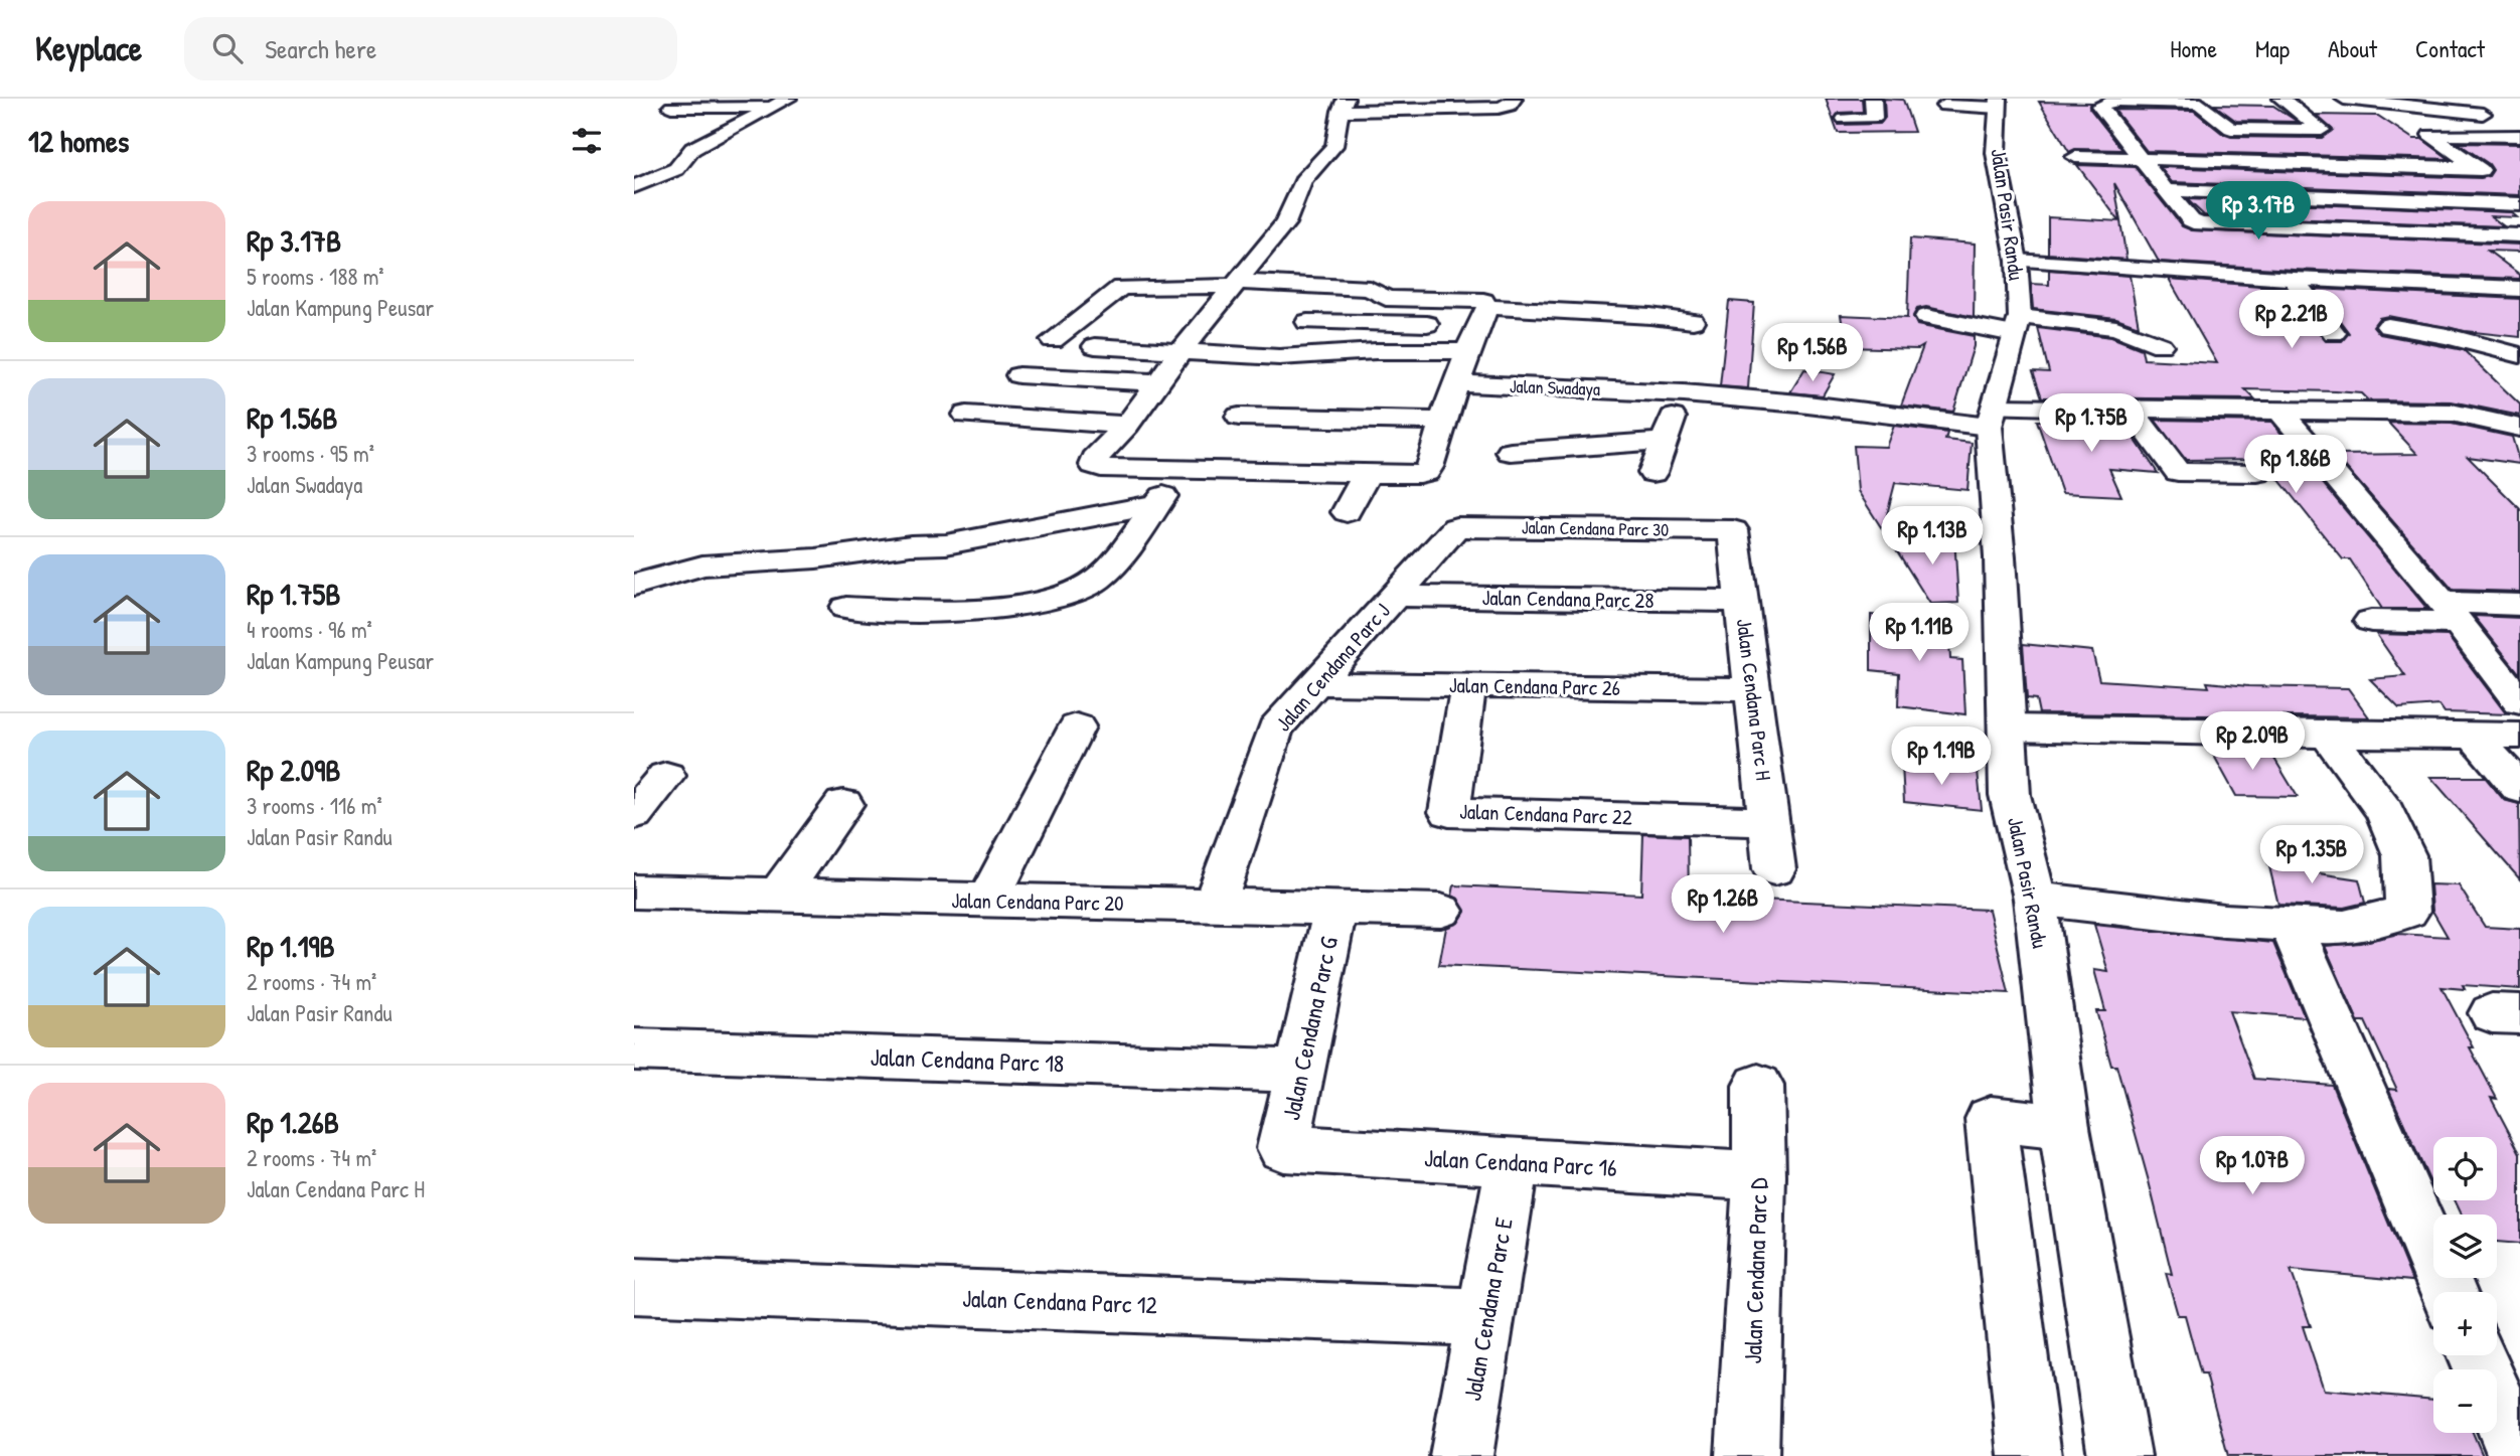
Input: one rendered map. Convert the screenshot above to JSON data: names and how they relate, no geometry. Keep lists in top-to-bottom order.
{
  "streets": {
    "street": [
      "Jalan Pasir Randu",
      "Jalan Swadaya",
      "Jalan Cendana Parc 30",
      "Jalan Cendana Parc 28",
      "Jalan Cendana Parc J",
      "Jalan Cendana Parc 26",
      "Jalan Cendana Parc H",
      "Jalan Cendana Parc 22",
      "Jalan Cendana Parc 20",
      "Jalan Cendana Parc G",
      "Jalan Cendana Parc 18",
      "Jalan Cendana Parc 16",
      "Jalan Cendana Parc D",
      "Jalan Cendana Parc 12",
      "Jalan Cendana Parc E"
    ]
  },
  "crossings": [
    ["Jalan Pasir Randu", "Jalan Swadaya"],
    ["Jalan Cendana Parc 30", "Jalan Cendana Parc J"],
    ["Jalan Cendana Parc 30", "Jalan Cendana Parc H"],
    ["Jalan Cendana Parc 28", "Jalan Cendana Parc J"],
    ["Jalan Cendana Parc 28", "Jalan Cendana Parc H"],
    ["Jalan Cendana Parc J", "Jalan Cendana Parc 26"],
    ["Jalan Cendana Parc J", "Jalan Cendana Parc 20"],
    ["Jalan Cendana Parc 26", "Jalan Cendana Parc H"],
    ["Jalan Cendana Parc 26", "Jalan Cendana Parc 22"],
    ["Jalan Cendana Parc H", "Jalan Cendana Parc 22"],
    ["Jalan Cendana Parc 20", "Jalan Cendana Parc G"],
    ["Jalan Cendana Parc G", "Jalan Cendana Parc 18"],
    ["Jalan Cendana Parc G", "Jalan Cendana Parc 16"],
    ["Jalan Cendana Parc 16", "Jalan Cendana Parc D"],
    ["Jalan Cendana Parc 16", "Jalan Cendana Parc E"],
    ["Jalan Cendana Parc 12", "Jalan Cendana Parc E"]
  ],
  "page": {
    "header": "Keyplace",
    "search": "Search here",
    "nav": [
      "Home",
      "Map",
      "About",
      "Contact"
    ],
    "heading": "12 homes",
    "price": [
      "Rp 3.17B",
      "Rp 2.21B",
      "Rp 1.56B",
      "Rp 1.75B",
      "Rp 1.86B",
      "Rp 1.13B",
      "Rp 1.11B",
      "Rp 2.09B",
      "Rp 1.19B",
      "Rp 1.35B",
      "Rp 1.26B",
      "Rp 1.07B"
    ],
    "list": [
      {
        "name": "Rp 3.17B",
        "note": "5 rooms · 188 m² · Jalan Kampung Peusar"
      },
      {
        "name": "Rp 1.56B",
        "note": "3 rooms · 95 m² · Jalan Swadaya"
      },
      {
        "name": "Rp 1.75B",
        "note": "4 rooms · 96 m² · Jalan Kampung Peusar"
      },
      {
        "name": "Rp 2.09B",
        "note": "3 rooms · 116 m² · Jalan Pasir Randu"
      },
      {
        "name": "Rp 1.19B",
        "note": "2 rooms · 74 m² · Jalan Pasir Randu"
      },
      {
        "name": "Rp 1.26B",
        "note": "2 rooms · 74 m² · Jalan Cendana Parc H"
      }
    ],
    "map_buttons": ["+", "−"]
  }
}
